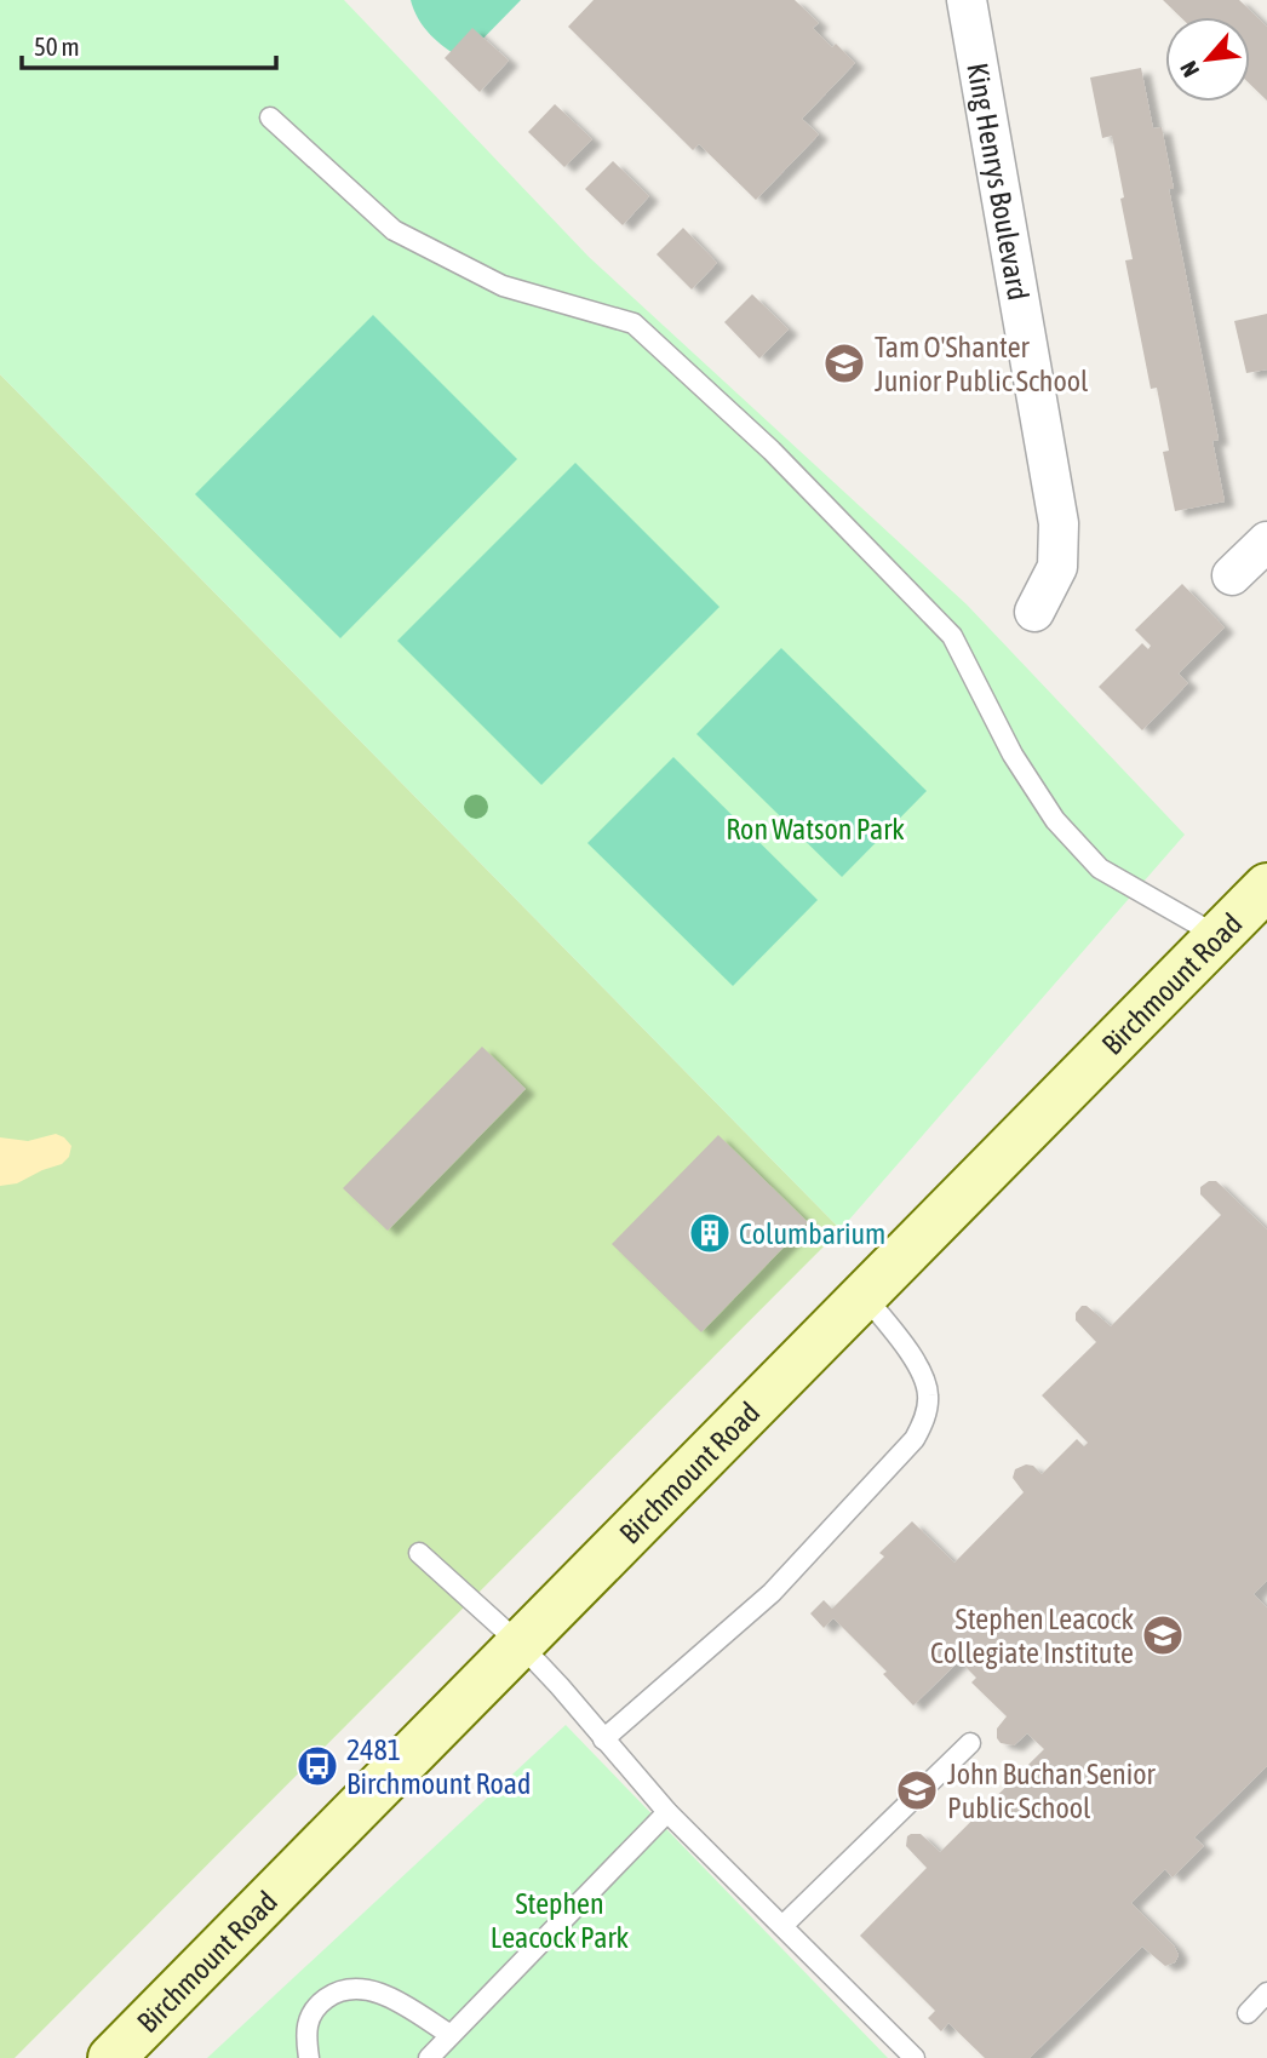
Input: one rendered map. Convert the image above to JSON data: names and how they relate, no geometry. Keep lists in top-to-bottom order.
{
  "streets": {
    "main road": ["Birchmount Road"],
    "street": ["King Henrys Boulevard"]
  },
  "parks": ["Ron Watson Park", "Stephen Leacock Park"],
  "places": {
    "school or university": ["Tam O'Shanter Junior Public School", "Stephen Leacock Collegiate Institute", "John Buchan Senior Public School"],
    "building": ["Columbarium"],
    "bus stop": ["2481 Birchmount Road"]
  },
  "scale_bar": "50 m",
  "north": "bottom left"
}
